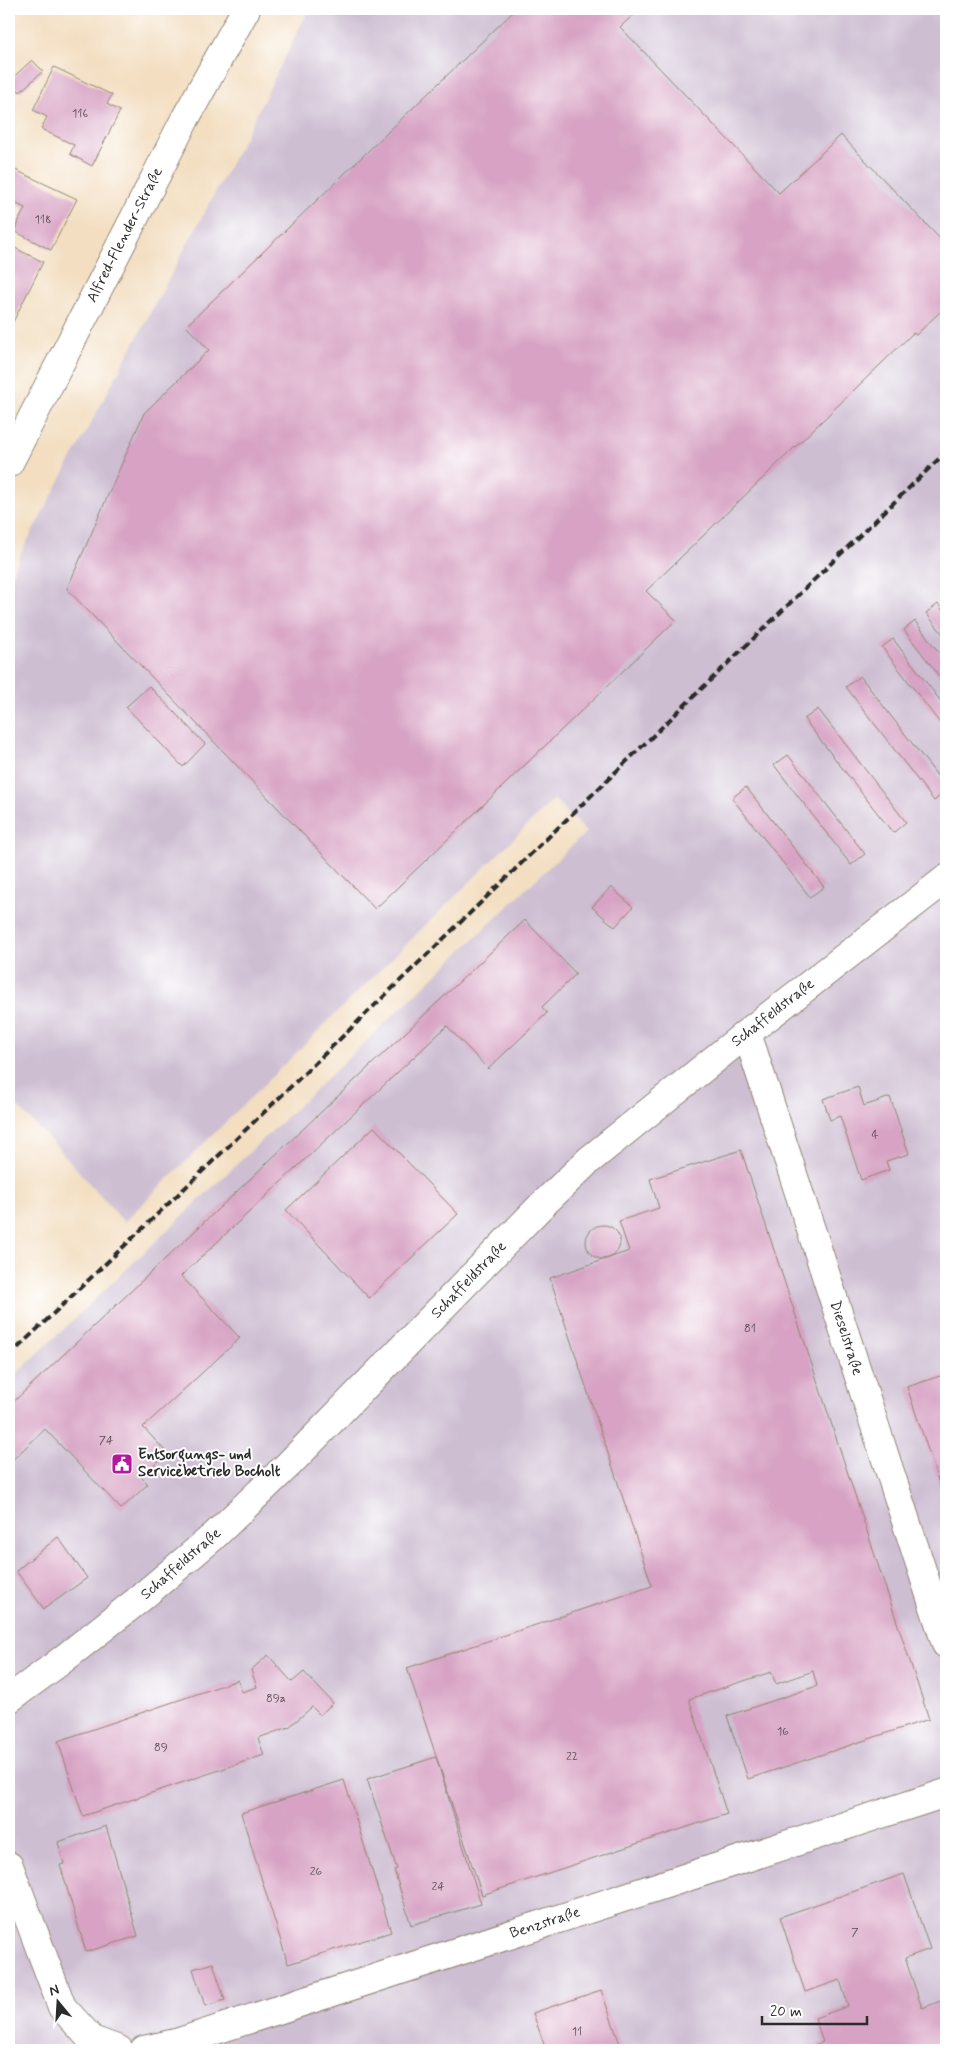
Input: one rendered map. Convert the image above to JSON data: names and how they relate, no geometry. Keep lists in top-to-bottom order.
{
  "streets": {
    "street": [
      "Alfred-Flender-Straße",
      "Schaffeldstraße",
      "Dieselstraße",
      "Benzstraße"
    ]
  },
  "crossings": [
    ["Schaffeldstraße", "Dieselstraße"]
  ],
  "places": {
    "public building": ["Entsorgungs- und Servicebetrieb Bocholt"]
  },
  "house_numbers": [
    "116",
    "118",
    "4",
    "81",
    "74",
    "89a",
    "16",
    "89",
    "22",
    "26",
    "24",
    "7",
    "11"
  ],
  "scale_bar": "20 m",
  "north": "top"
}
